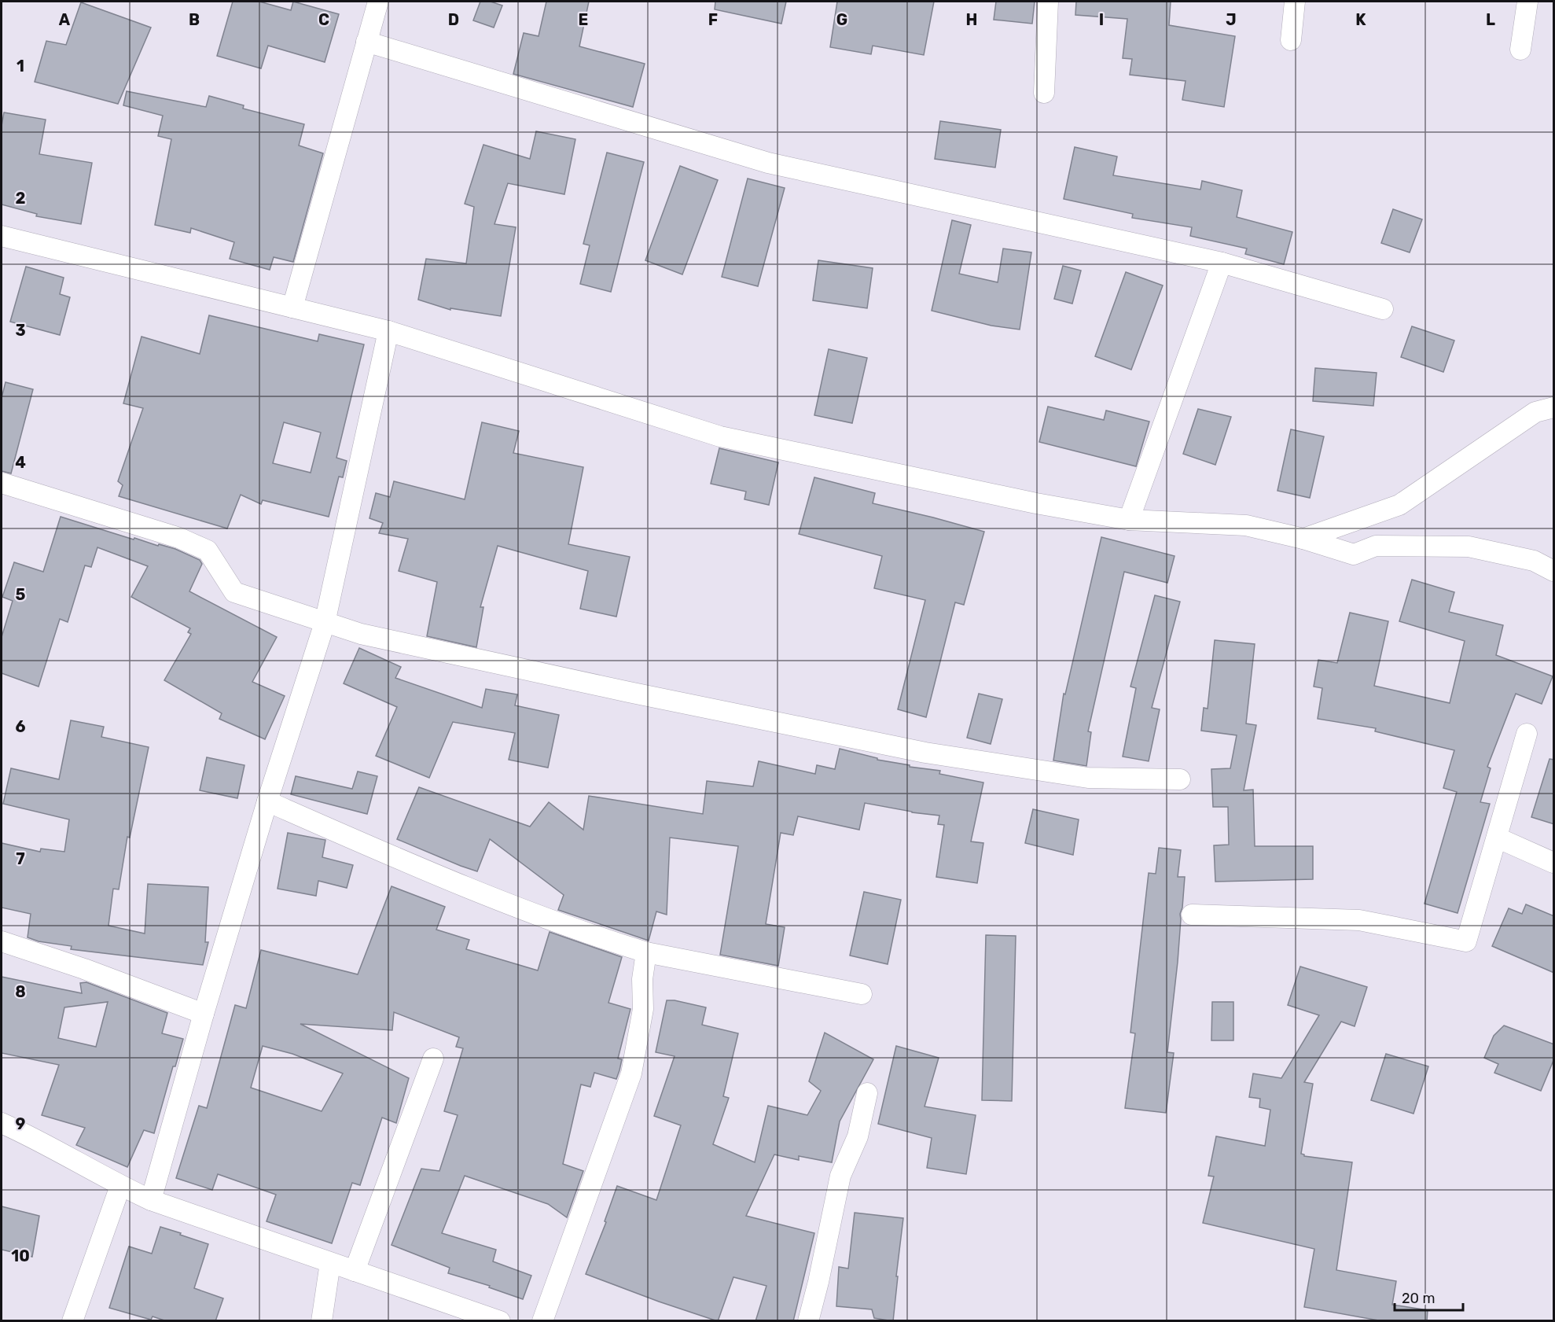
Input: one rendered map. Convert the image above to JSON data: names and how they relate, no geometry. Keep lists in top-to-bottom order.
{
  "scale_bar": "20 m",
  "grid": {
    "columns": [
      "A",
      "B",
      "C",
      "D",
      "E",
      "F",
      "G",
      "H",
      "I",
      "J",
      "K",
      "L"
    ],
    "rows": [
      "1",
      "2",
      "3",
      "4",
      "5",
      "6",
      "7",
      "8",
      "9",
      "10"
    ]
  }
}
